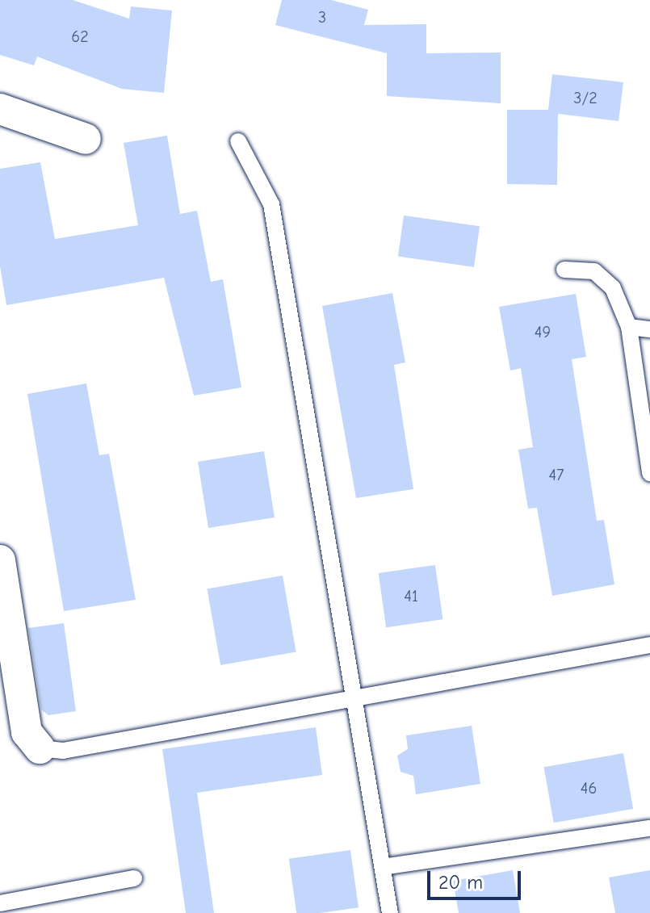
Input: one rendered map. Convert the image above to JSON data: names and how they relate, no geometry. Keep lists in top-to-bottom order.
{
  "house_numbers": [
    "3",
    "62",
    "3/2",
    "49",
    "47",
    "41",
    "46"
  ],
  "scale_bar": "20 m"
}
